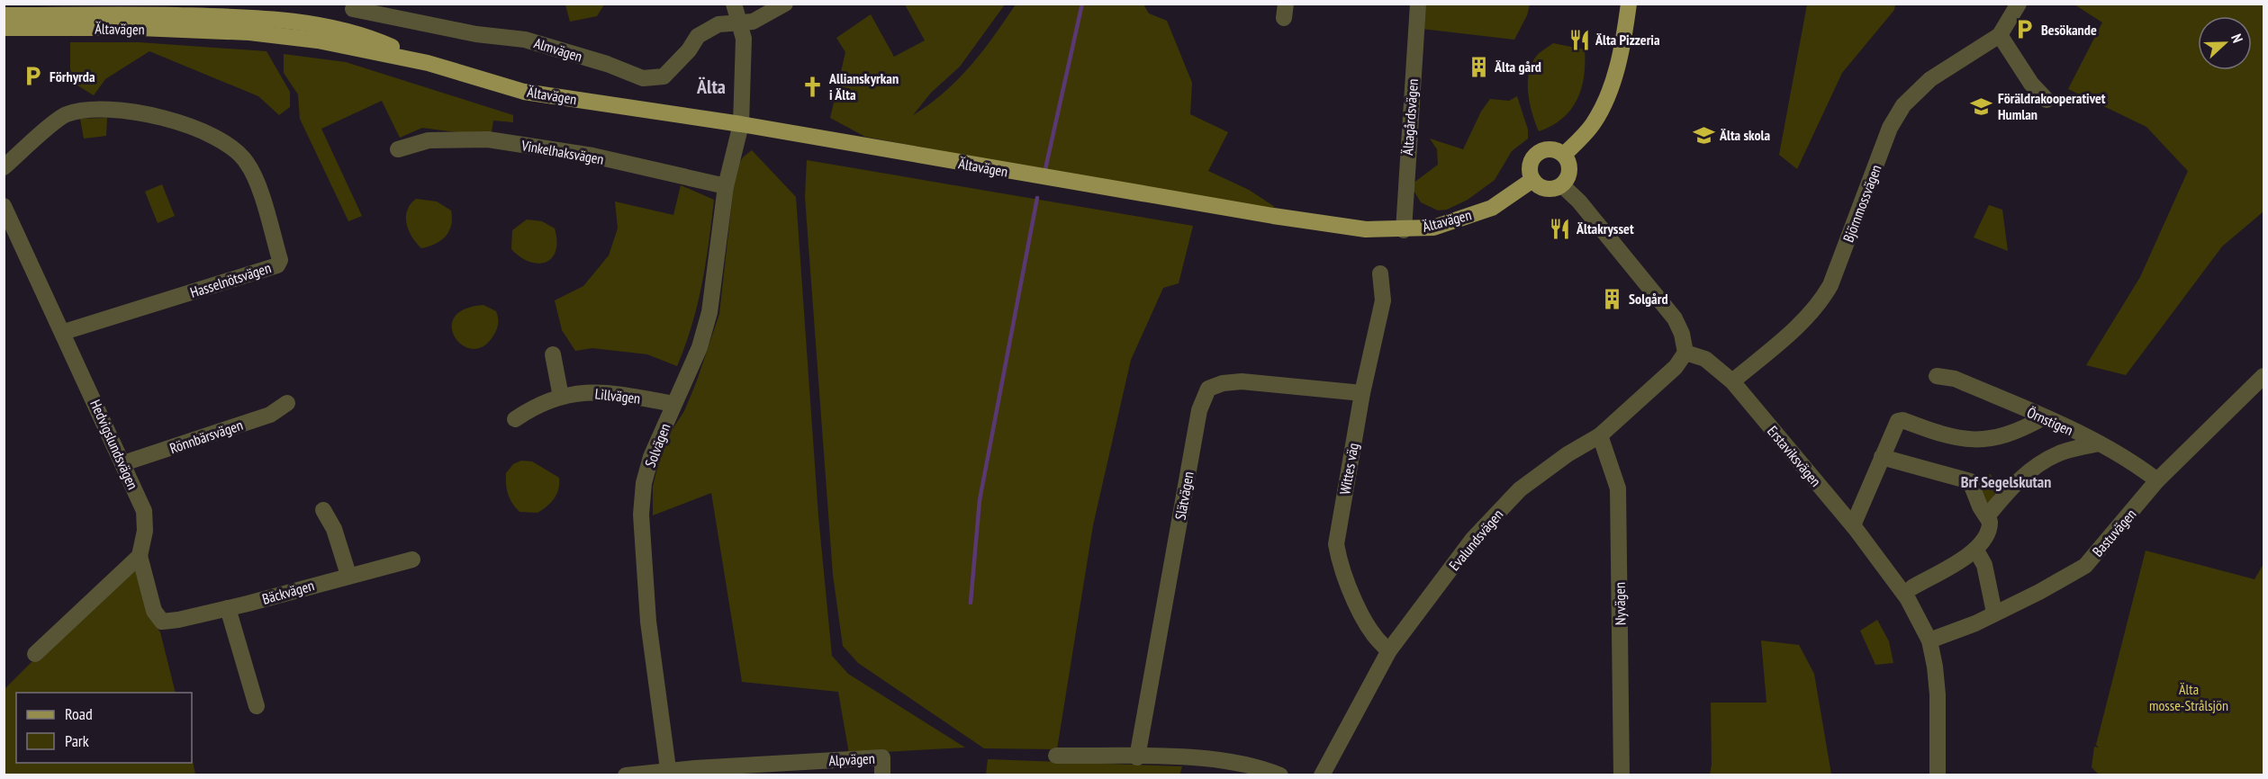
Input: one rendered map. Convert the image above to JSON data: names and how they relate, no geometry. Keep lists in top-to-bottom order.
{
  "streets": {
    "main road": ["Ältavägen"],
    "street": [
      "Almvägen",
      "Ältagårdsvägen",
      "Vinkelhaksvägen",
      "Björnmossvägen",
      "Hasselnötsvägen",
      "Lillvägen",
      "Örnstigen",
      "Rönnbärsvägen",
      "Hedvigslundsvägen",
      "Solvägen",
      "Erstaviksvägen",
      "Wittes väg",
      "Slätvägen",
      "Bastuvägen",
      "Evalundsvägen",
      "Bäckvägen",
      "Nyvägen",
      "Alpvägen"
    ]
  },
  "crossings": [
    ["Ältavägen", "Ältagårdsvägen"],
    ["Ältavägen", "Solvägen"],
    ["Vinkelhaksvägen", "Solvägen"],
    ["Björnmossvägen", "Erstaviksvägen"],
    ["Hasselnötsvägen", "Hedvigslundsvägen"],
    ["Lillvägen", "Solvägen"],
    ["Örnstigen", "Bastuvägen"],
    ["Rönnbärsvägen", "Hedvigslundsvägen"],
    ["Hedvigslundsvägen", "Bäckvägen"],
    ["Solvägen", "Alpvägen"],
    ["Erstaviksvägen", "Bastuvägen"],
    ["Erstaviksvägen", "Evalundsvägen"],
    ["Wittes väg", "Slätvägen"],
    ["Wittes väg", "Evalundsvägen"],
    ["Evalundsvägen", "Nyvägen"]
  ],
  "districts": ["Älta", "Brf Segelskutan"],
  "parks": ["Älta mosse-Strålsjön"],
  "places": {
    "parking": ["Besökande", "Förhyrda"],
    "restaurant": ["Älta Pizzeria", "Ältakrysset"],
    "building": ["Älta gård", "Solgård"],
    "church": ["Allianskyrkan i Älta"],
    "school or university": ["Föräldrakooperativet Humlan", "Älta skola"]
  },
  "legend": ["Road", "Park"],
  "north": "right"
}
